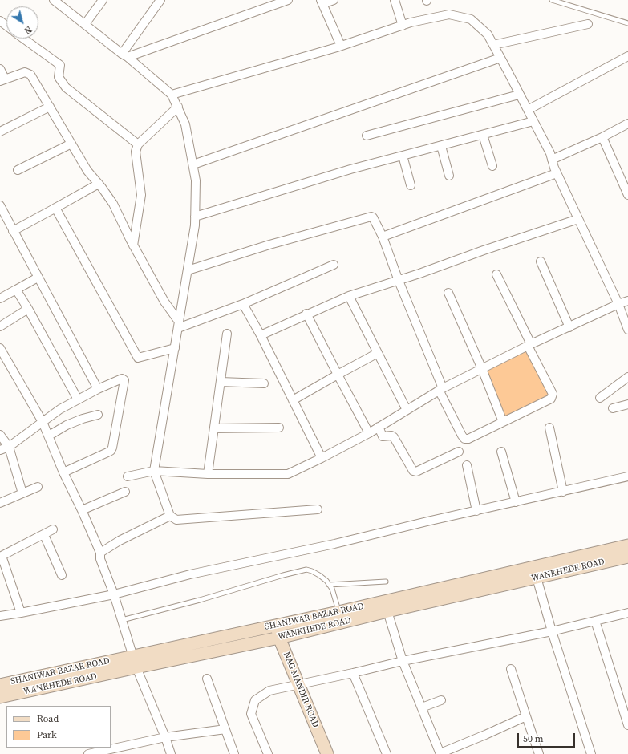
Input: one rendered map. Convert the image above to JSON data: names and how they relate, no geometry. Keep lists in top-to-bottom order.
{
  "streets": {
    "main road": ["WANKHEDE ROAD", "SHANIWAR BAZAR ROAD", "NAG MANDIR ROAD"]
  },
  "crossings": [
    ["WANKHEDE ROAD", "SHANIWAR BAZAR ROAD"],
    ["WANKHEDE ROAD", "NAG MANDIR ROAD"],
    ["SHANIWAR BAZAR ROAD", "NAG MANDIR ROAD"]
  ],
  "legend": ["Road", "Park"],
  "scale_bar": "50 m",
  "north": "bottom right"
}
